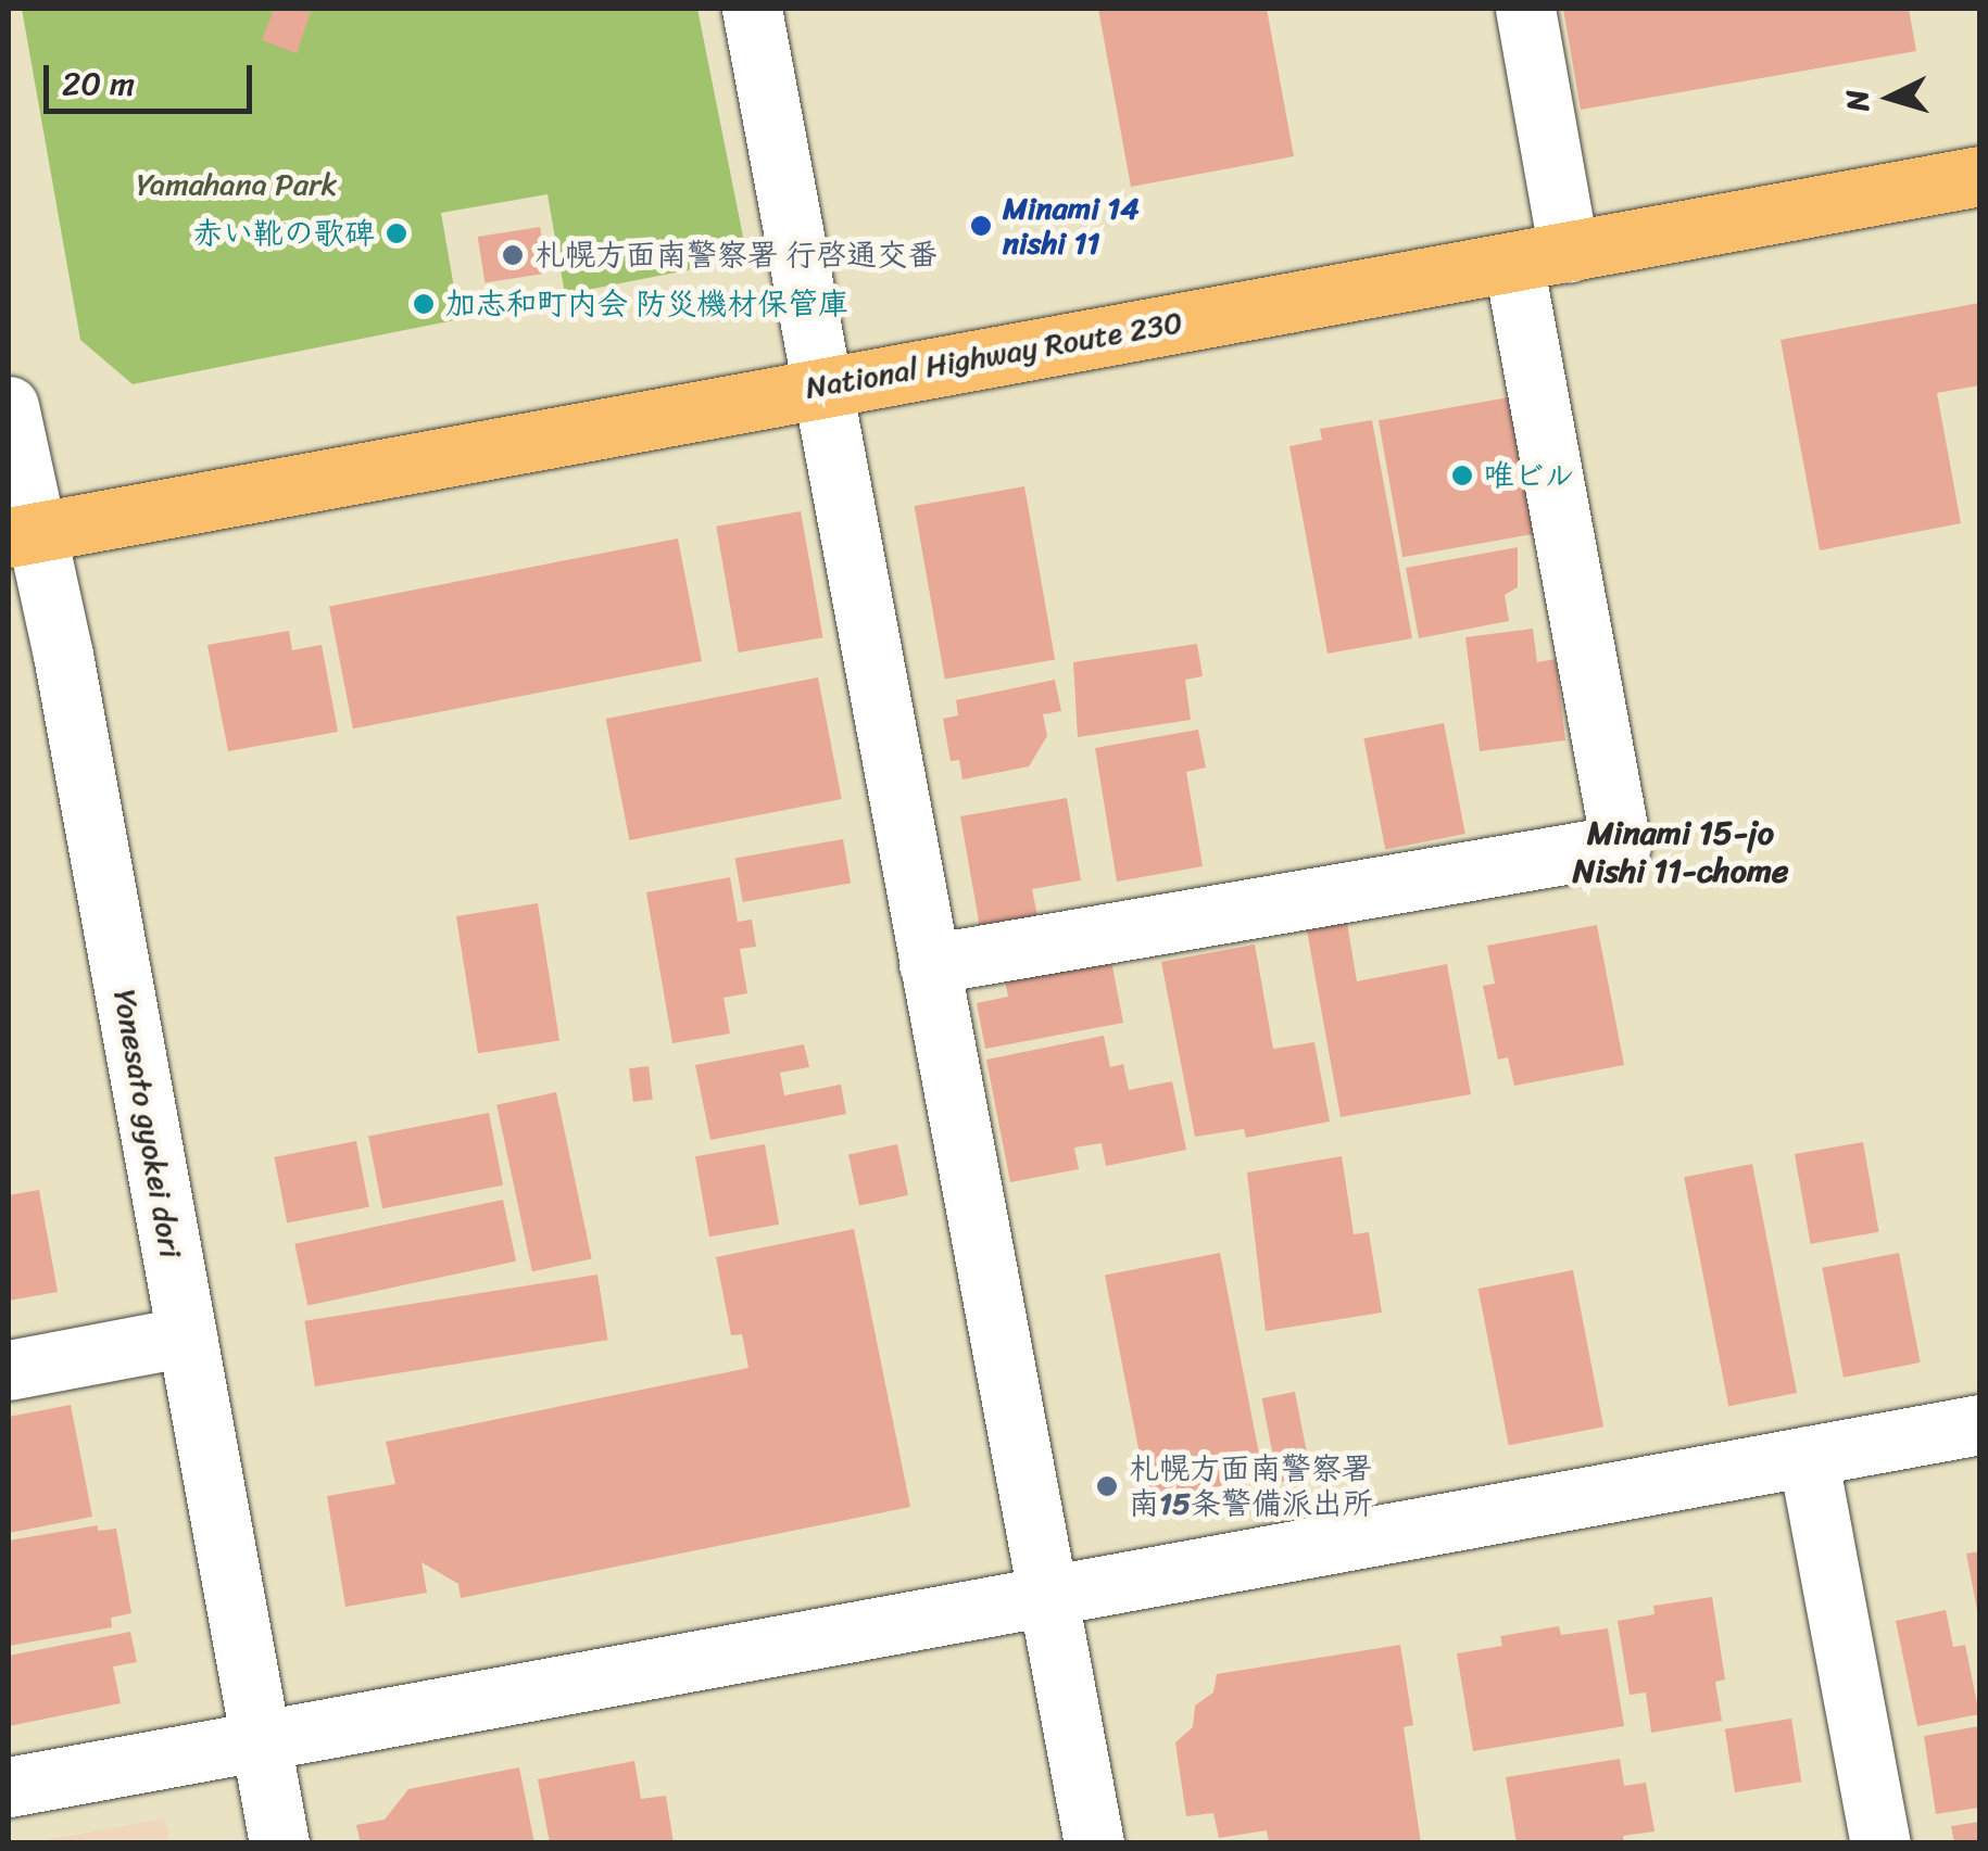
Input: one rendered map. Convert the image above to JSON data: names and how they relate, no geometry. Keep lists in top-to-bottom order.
{
  "streets": {
    "highway": ["National Highway Route 230"],
    "street": ["Yonesato gyokei dori"]
  },
  "crossings": [
    ["National Highway Route 230", "Yonesato gyokei dori"]
  ],
  "districts": ["Minami 15-jo Nishi 11-chome"],
  "parks": ["Yamahana Park"],
  "places": [
    "Minami 14 nishi 11",
    "赤い靴の歌碑",
    "札幌方面南警察署 行啓通交番",
    "加志和町内会 防災機材保管庫",
    "唯ビル",
    "札幌方面南警察署 南15条警備派出所"
  ],
  "scale_bar": "20 m",
  "north": "left"
}
